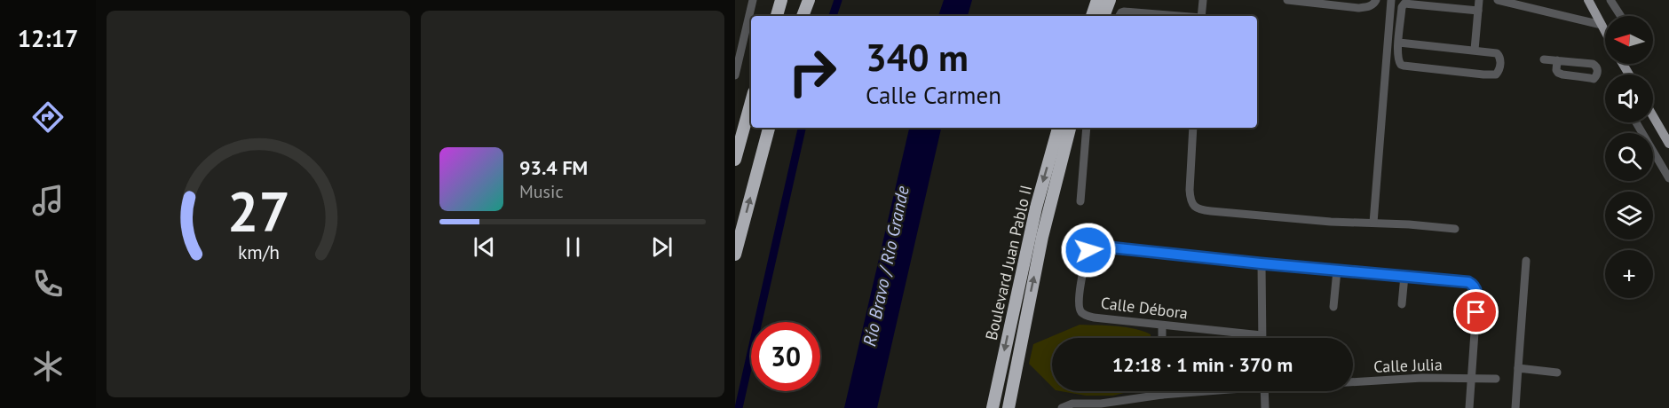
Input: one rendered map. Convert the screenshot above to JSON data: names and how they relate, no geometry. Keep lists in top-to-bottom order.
{
  "streets": {
    "highway": ["Boulevard Juan Pablo II"],
    "street": ["Calle Débora", "Calle Julia"]
  },
  "water": ["Río Bravo / Rio Grande"],
  "north": "left",
  "page": {
    "tabs": "12:17",
    "map_buttons": "+",
    "turn": ["340 m", "Calle Carmen"],
    "song": ["93.4 FM", "Music"],
    "limit": "30",
    "trip": "12:18 · 1 min · 370 m",
    "gauge": ["27", "km/h"]
  }
}
